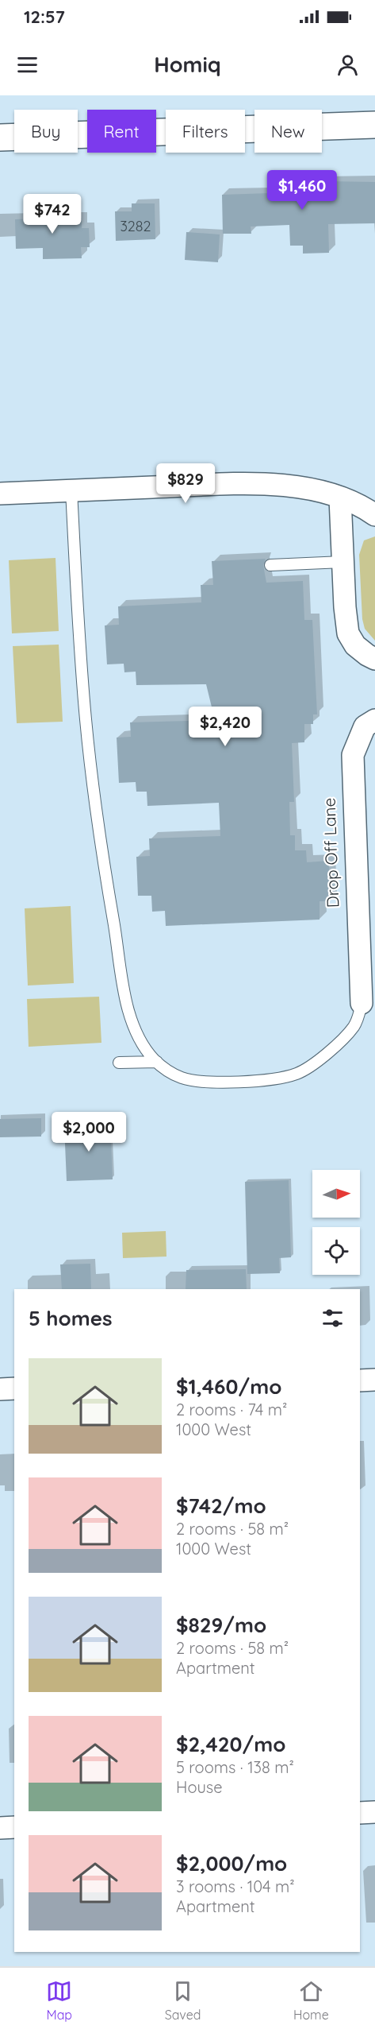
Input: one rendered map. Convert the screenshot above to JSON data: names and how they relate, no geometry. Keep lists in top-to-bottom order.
{
  "streets": {
    "lane": ["Drop Off Lane"]
  },
  "house_numbers": ["3282"],
  "north": "right",
  "page": {
    "status": "12:57",
    "header": "Homiq",
    "chip": [
      "Buy",
      "Rent",
      "Filters",
      "New"
    ],
    "price": [
      "$1,460",
      "$742",
      "$829",
      "$2,420",
      "$2,000"
    ],
    "heading": "5 homes",
    "list": [
      {
        "name": "$1,460/mo",
        "note": "2 rooms · 74 m² · 1000 West"
      },
      {
        "name": "$742/mo",
        "note": "2 rooms · 58 m² · 1000 West"
      },
      {
        "name": "$829/mo",
        "note": "2 rooms · 58 m² · Apartment"
      },
      {
        "name": "$2,420/mo",
        "note": "5 rooms · 138 m² · House"
      },
      {
        "name": "$2,000/mo",
        "note": "3 rooms · 104 m² · Apartment"
      }
    ],
    "tabs": ["Map", "Saved", "Home"]
  }
}
